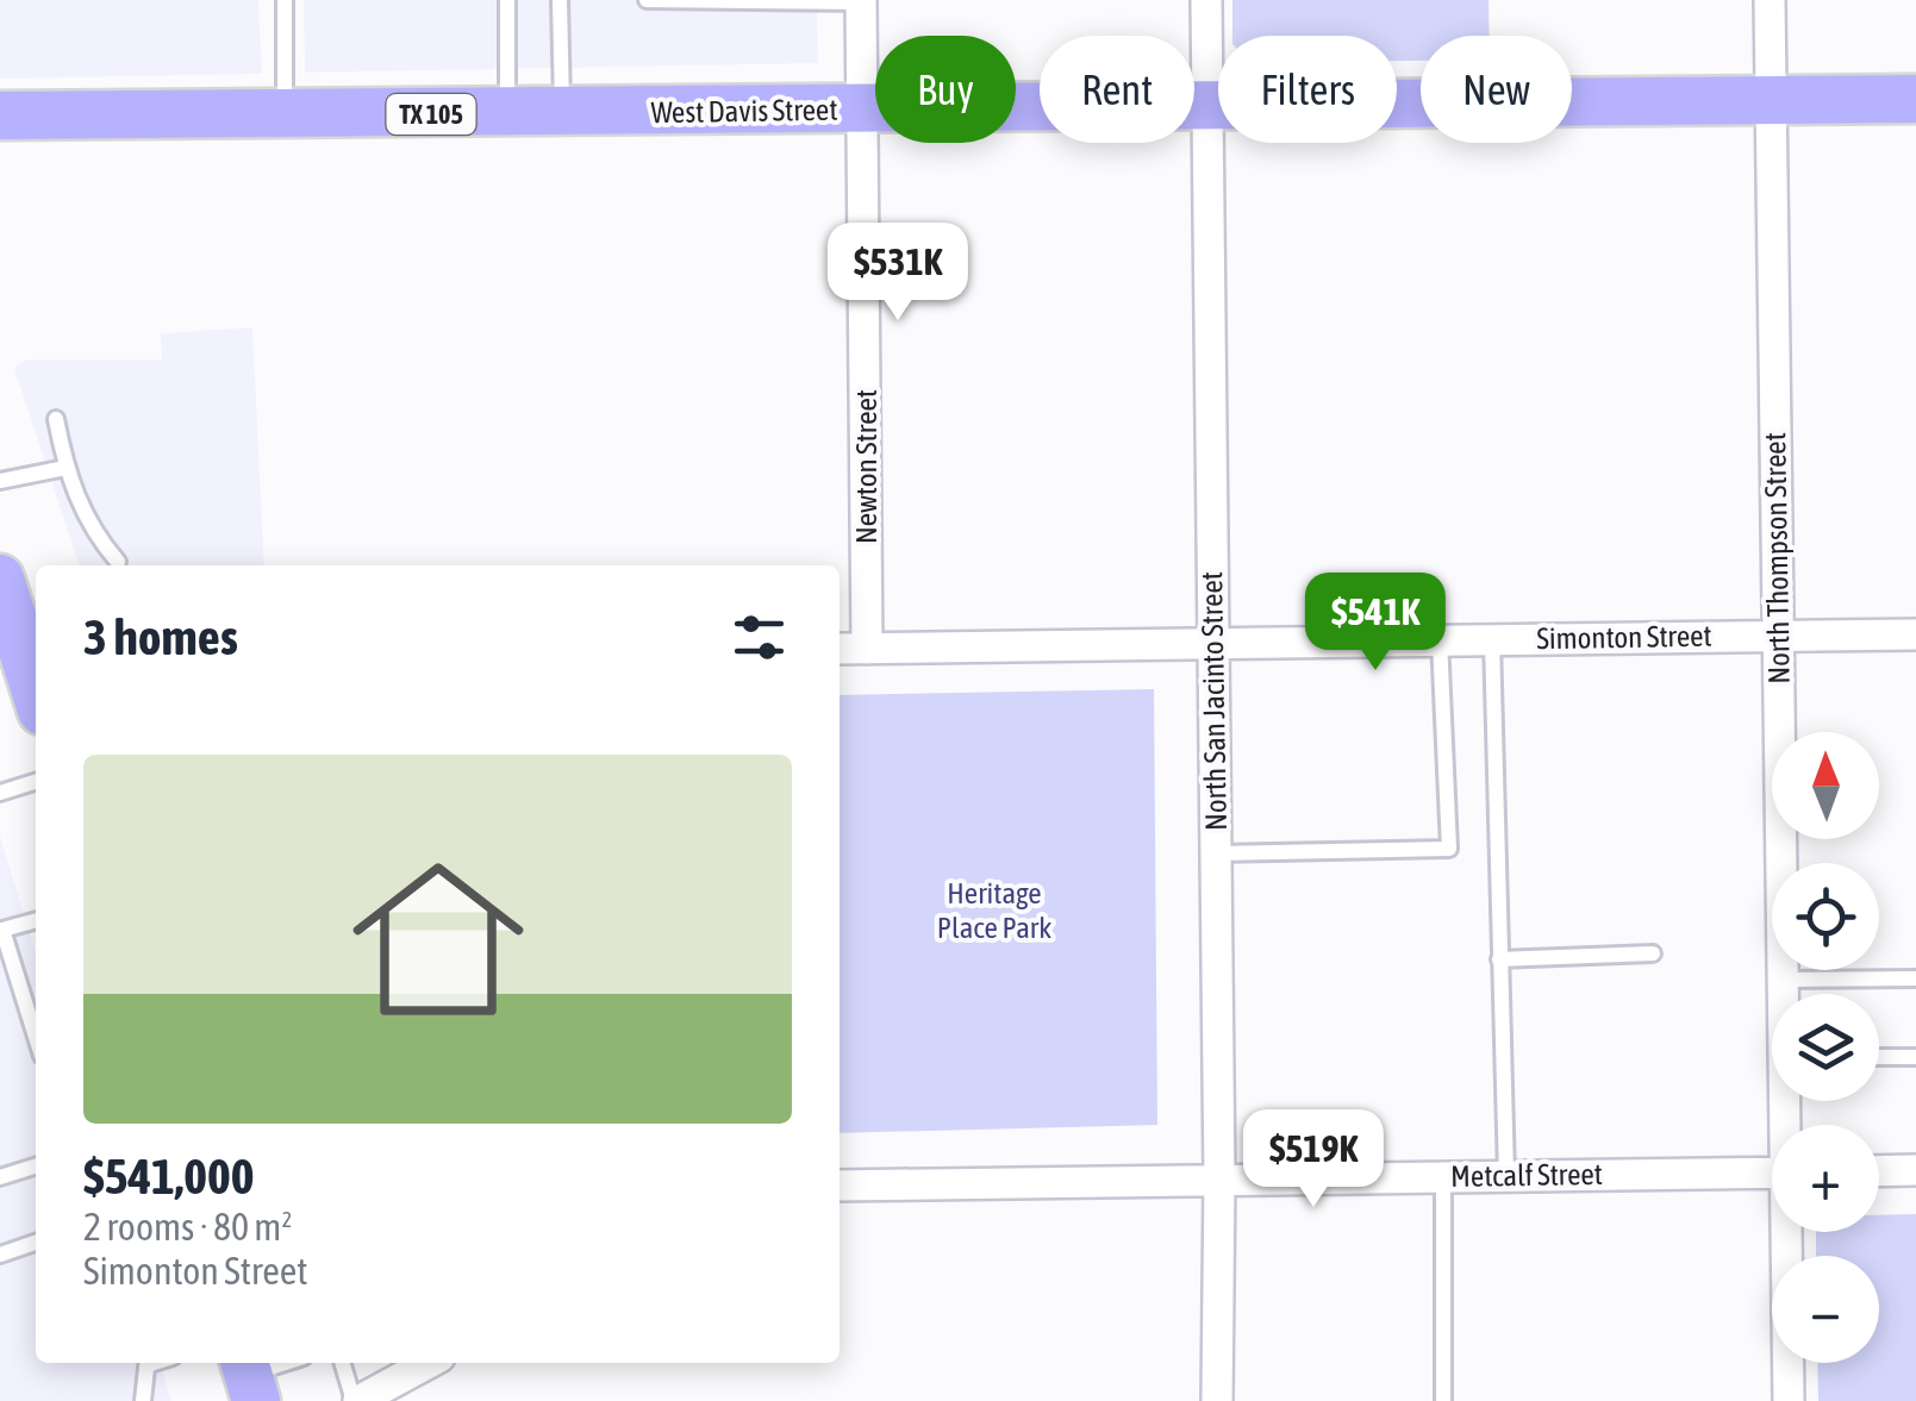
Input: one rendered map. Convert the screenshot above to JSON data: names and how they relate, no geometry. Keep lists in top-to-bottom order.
{
  "streets": {
    "main road": ["West Davis Street", "TX 105"],
    "street": [
      "Newton Street",
      "North Thompson Street",
      "Simonton Street",
      "North San Jacinto Street",
      "Metcalf Street"
    ]
  },
  "crossings": [
    ["West Davis Street", "Newton Street"],
    ["West Davis Street", "North Thompson Street"],
    ["West Davis Street", "North San Jacinto Street"],
    ["Newton Street", "Simonton Street"],
    ["North Thompson Street", "Simonton Street"],
    ["Simonton Street", "North San Jacinto Street"],
    ["North San Jacinto Street", "Metcalf Street"]
  ],
  "parks": ["Heritage Place Park"],
  "north": "top",
  "page": {
    "chip": [
      "Buy",
      "Rent",
      "Filters",
      "New"
    ],
    "price": ["$531K", "$541K", "$519K"],
    "heading": "3 homes",
    "list": [
      {
        "name": "$541,000",
        "note": "2 rooms · 80 m² · Simonton Street"
      }
    ],
    "map_buttons": ["+", "−"]
  }
}
